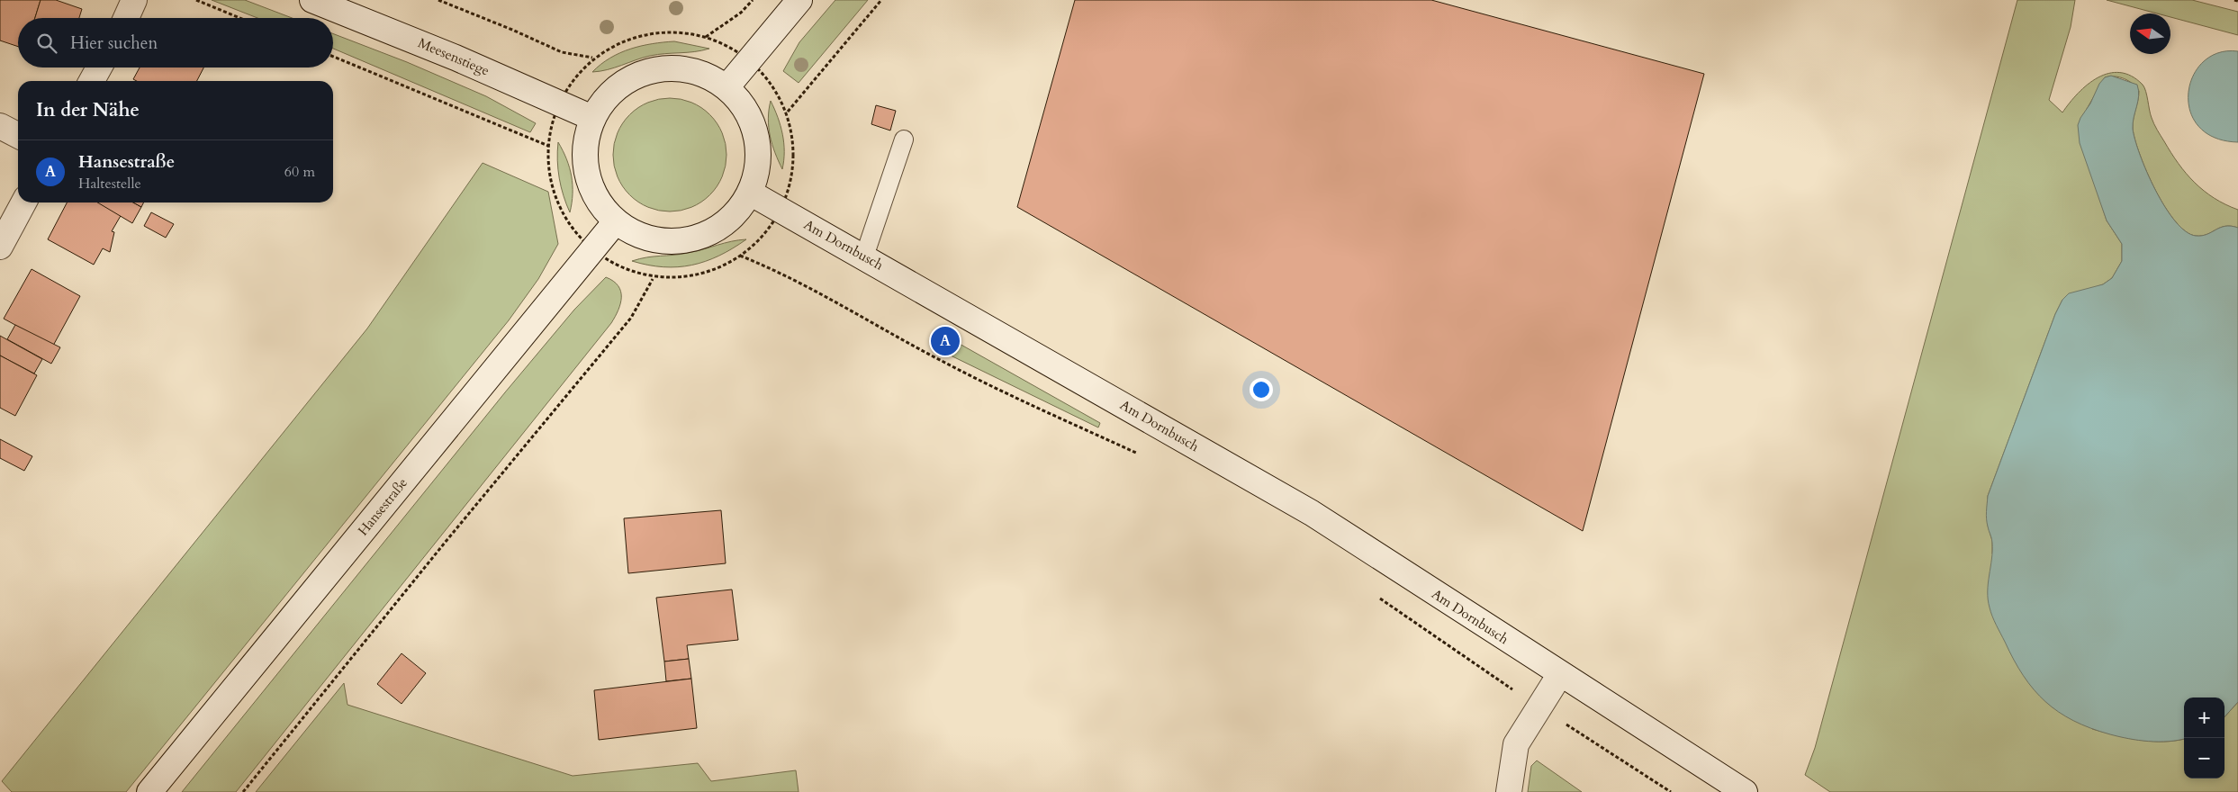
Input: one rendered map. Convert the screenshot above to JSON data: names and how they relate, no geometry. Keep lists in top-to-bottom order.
{
  "streets": {
    "street": ["Meesenstiege", "Am Dornbusch", "Hansestraße"]
  },
  "north": "left",
  "page": {
    "search": "Hier suchen",
    "heading": "In der Nähe",
    "list": [
      {
        "mark": "A",
        "name": "Hansestraße",
        "note": "Haltestelle",
        "value": "60 m"
      }
    ],
    "pins": "A",
    "map_buttons": ["+", "−"]
  }
}
